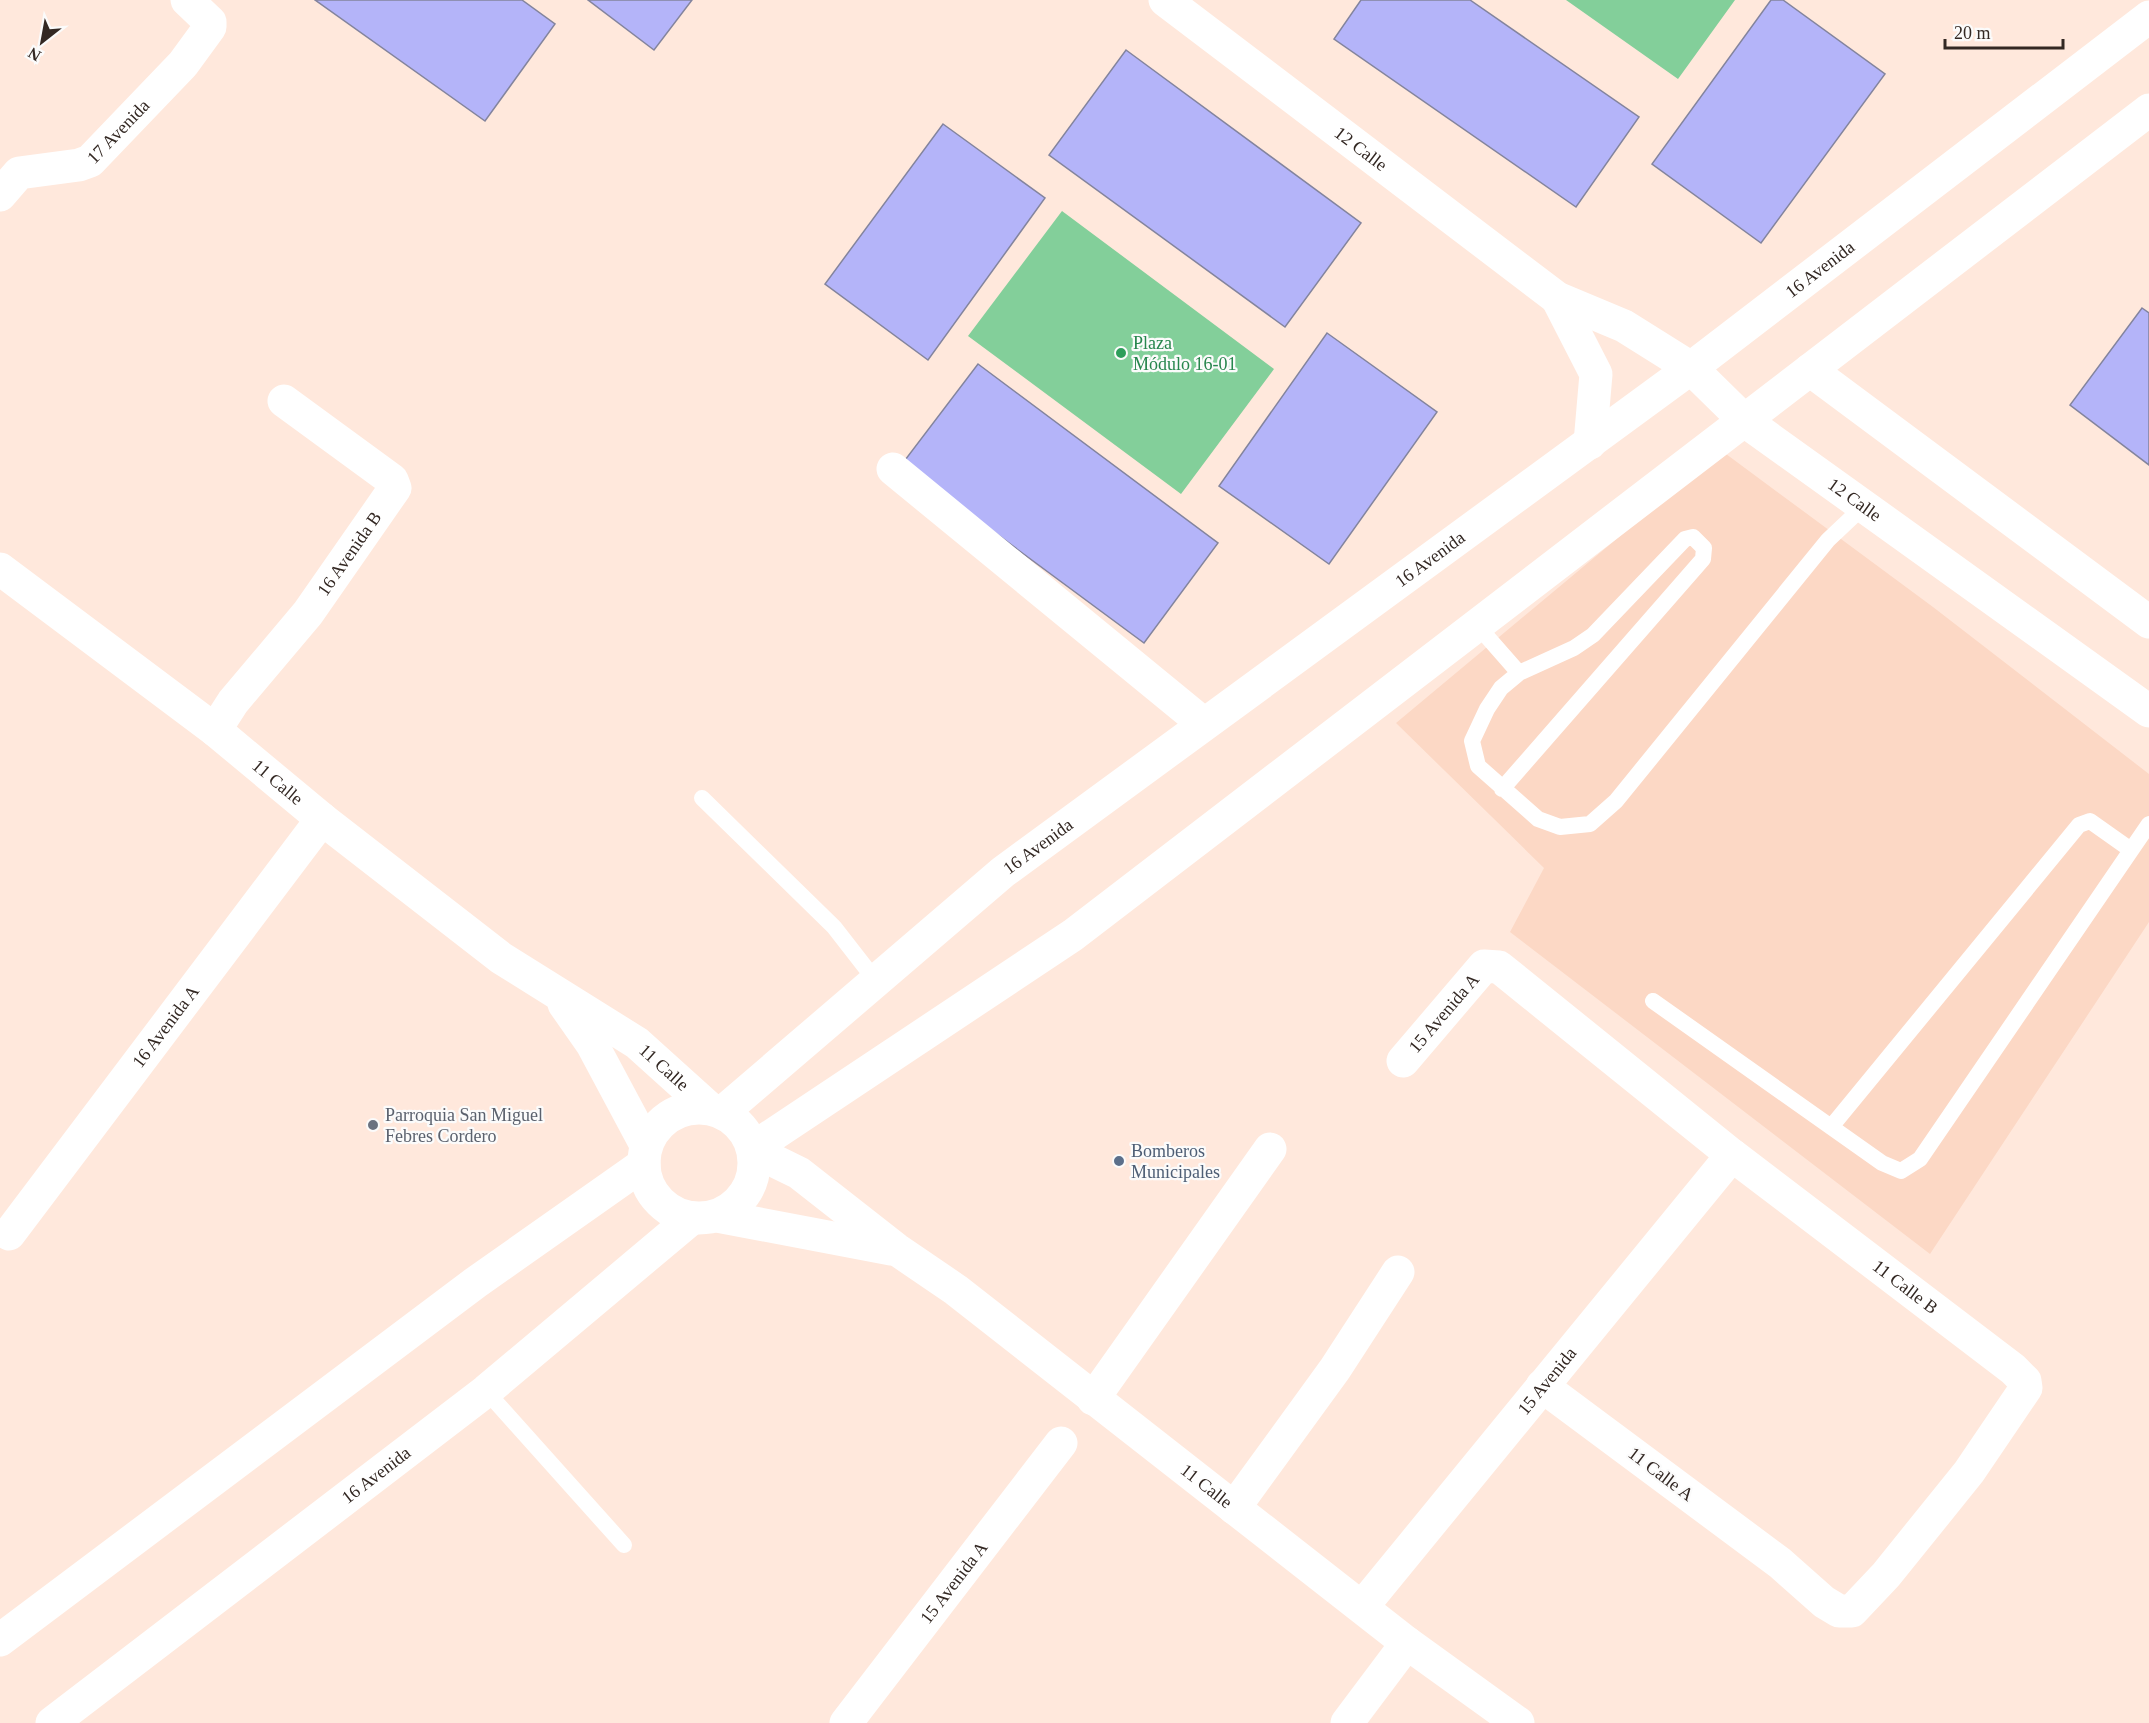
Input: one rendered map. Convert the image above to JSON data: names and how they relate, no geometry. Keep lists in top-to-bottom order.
{
  "streets": {
    "street": [
      "17 Avenida",
      "12 Calle",
      "16 Avenida",
      "16 Avenida B",
      "11 Calle",
      "15 Avenida A",
      "16 Avenida A",
      "11 Calle B",
      "15 Avenida",
      "11 Calle A"
    ]
  },
  "crossings": [
    ["12 Calle", "16 Avenida"],
    ["16 Avenida", "11 Calle"],
    ["16 Avenida B", "11 Calle"],
    ["11 Calle", "16 Avenida A"],
    ["11 Calle", "15 Avenida"],
    ["15 Avenida A", "11 Calle B"],
    ["11 Calle B", "15 Avenida"],
    ["11 Calle B", "11 Calle A"],
    ["15 Avenida", "11 Calle A"]
  ],
  "places": ["Plaza Módulo 16-01", "Parroquia San Miguel Febres Cordero", "Bomberos Municipales"],
  "scale_bar": "20 m",
  "north": "bottom left"
}
